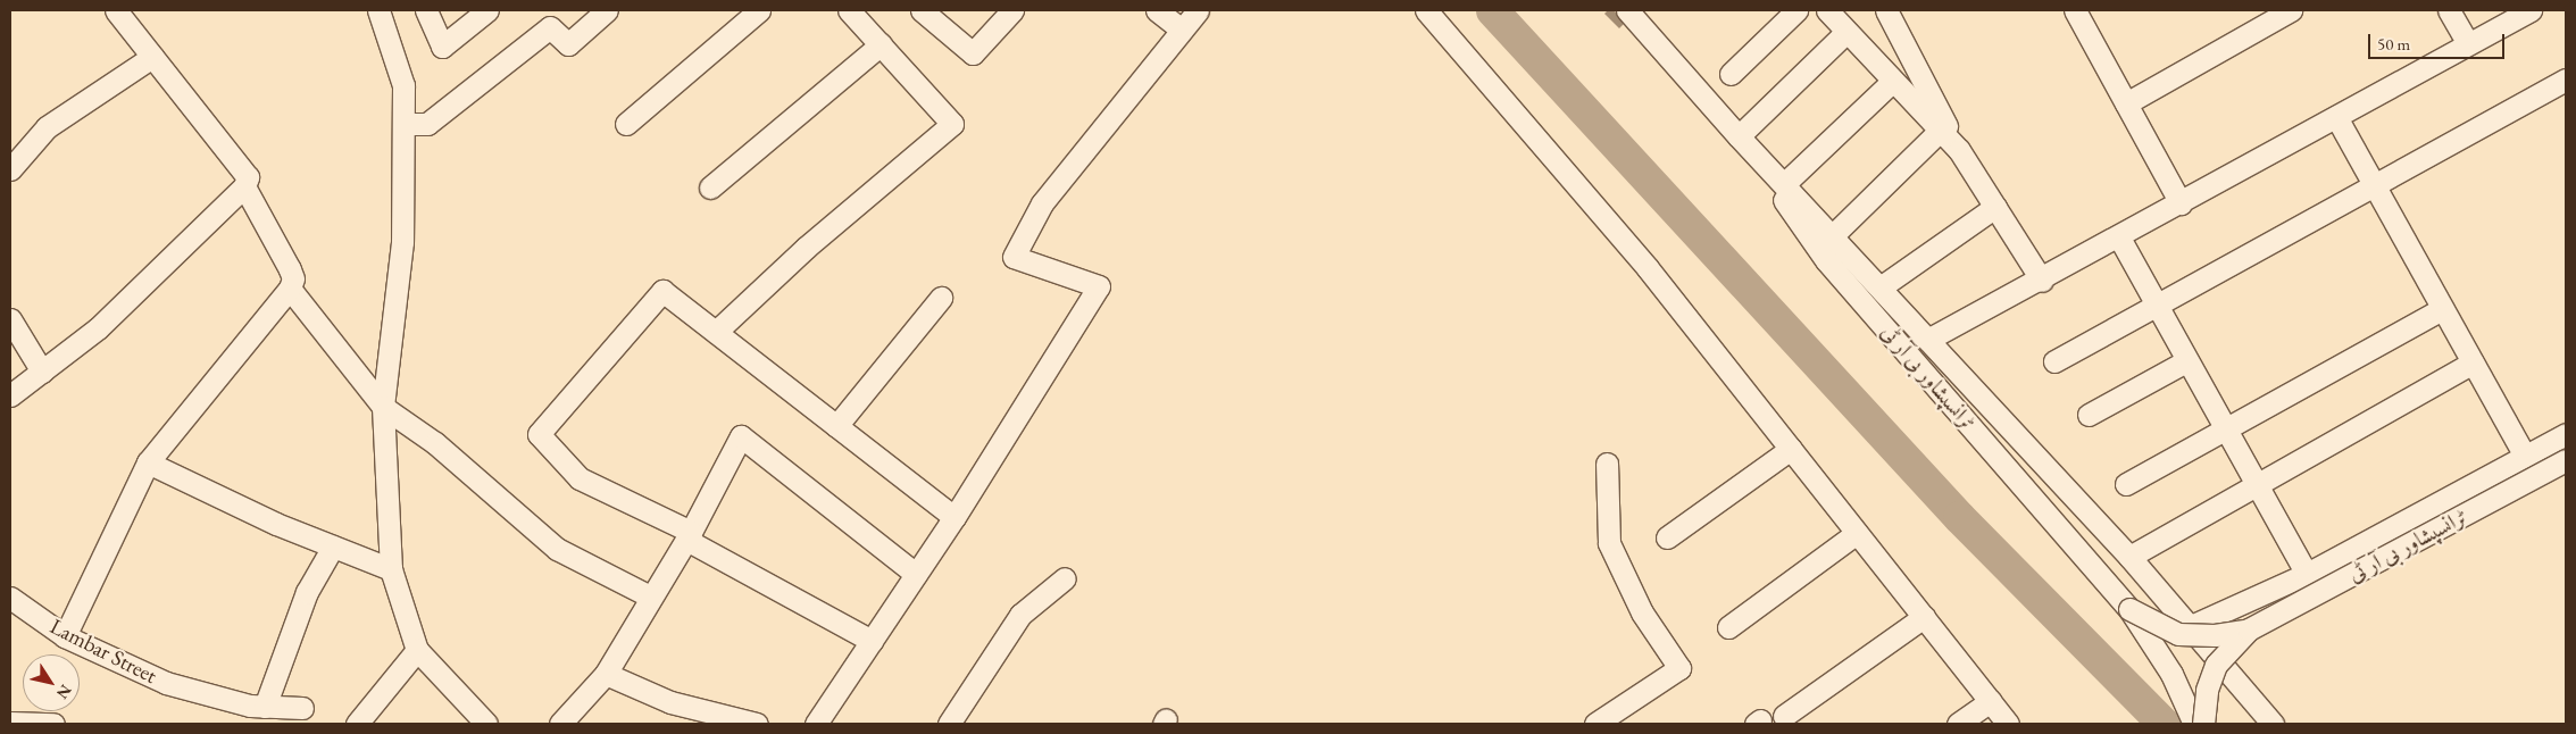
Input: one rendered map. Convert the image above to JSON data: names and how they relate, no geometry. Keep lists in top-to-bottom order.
{
  "streets": {
    "street": ["ٹرانسپشاور بی آر ٹی", "Lambar Street"]
  },
  "scale_bar": "50 m",
  "north": "bottom right"
}
